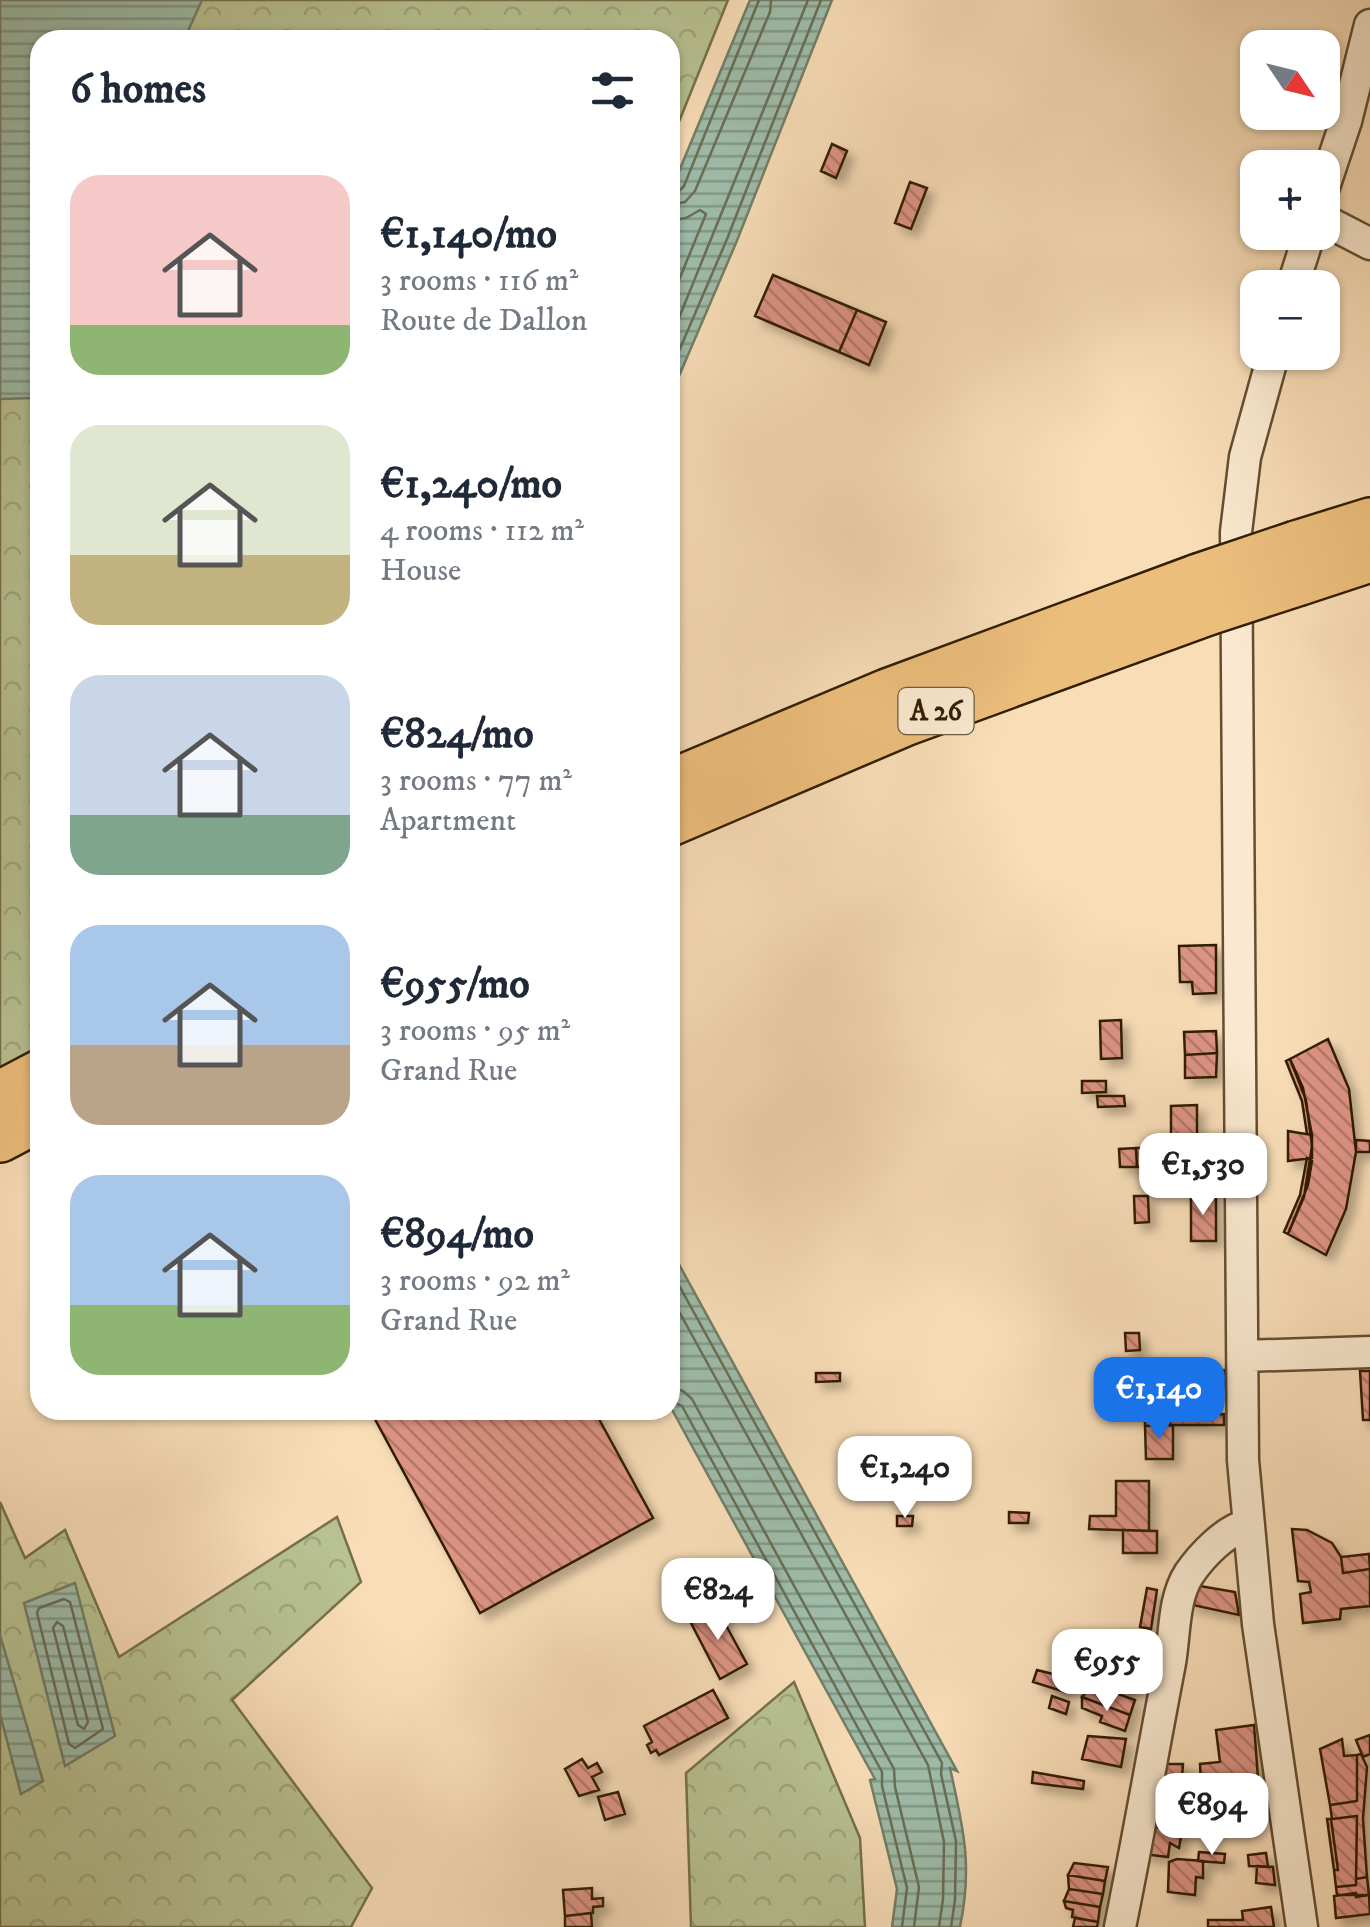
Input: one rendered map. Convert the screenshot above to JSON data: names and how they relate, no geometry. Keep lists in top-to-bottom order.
{
  "streets": {
    "highway": ["A 26"]
  },
  "north": "bottom right",
  "page": {
    "map_buttons": ["+", "−"],
    "heading": "6 homes",
    "list": [
      {
        "name": "€1,140/mo",
        "note": "3 rooms · 116 m² · Route de Dallon"
      },
      {
        "name": "€1,240/mo",
        "note": "4 rooms · 112 m² · House"
      },
      {
        "name": "€824/mo",
        "note": "3 rooms · 77 m² · Apartment"
      },
      {
        "name": "€955/mo",
        "note": "3 rooms · 95 m² · Grand Rue"
      },
      {
        "name": "€894/mo",
        "note": "3 rooms · 92 m² · Grand Rue"
      }
    ],
    "price": [
      "€1,530",
      "€1,140",
      "€1,240",
      "€824",
      "€955",
      "€894"
    ]
  }
}
